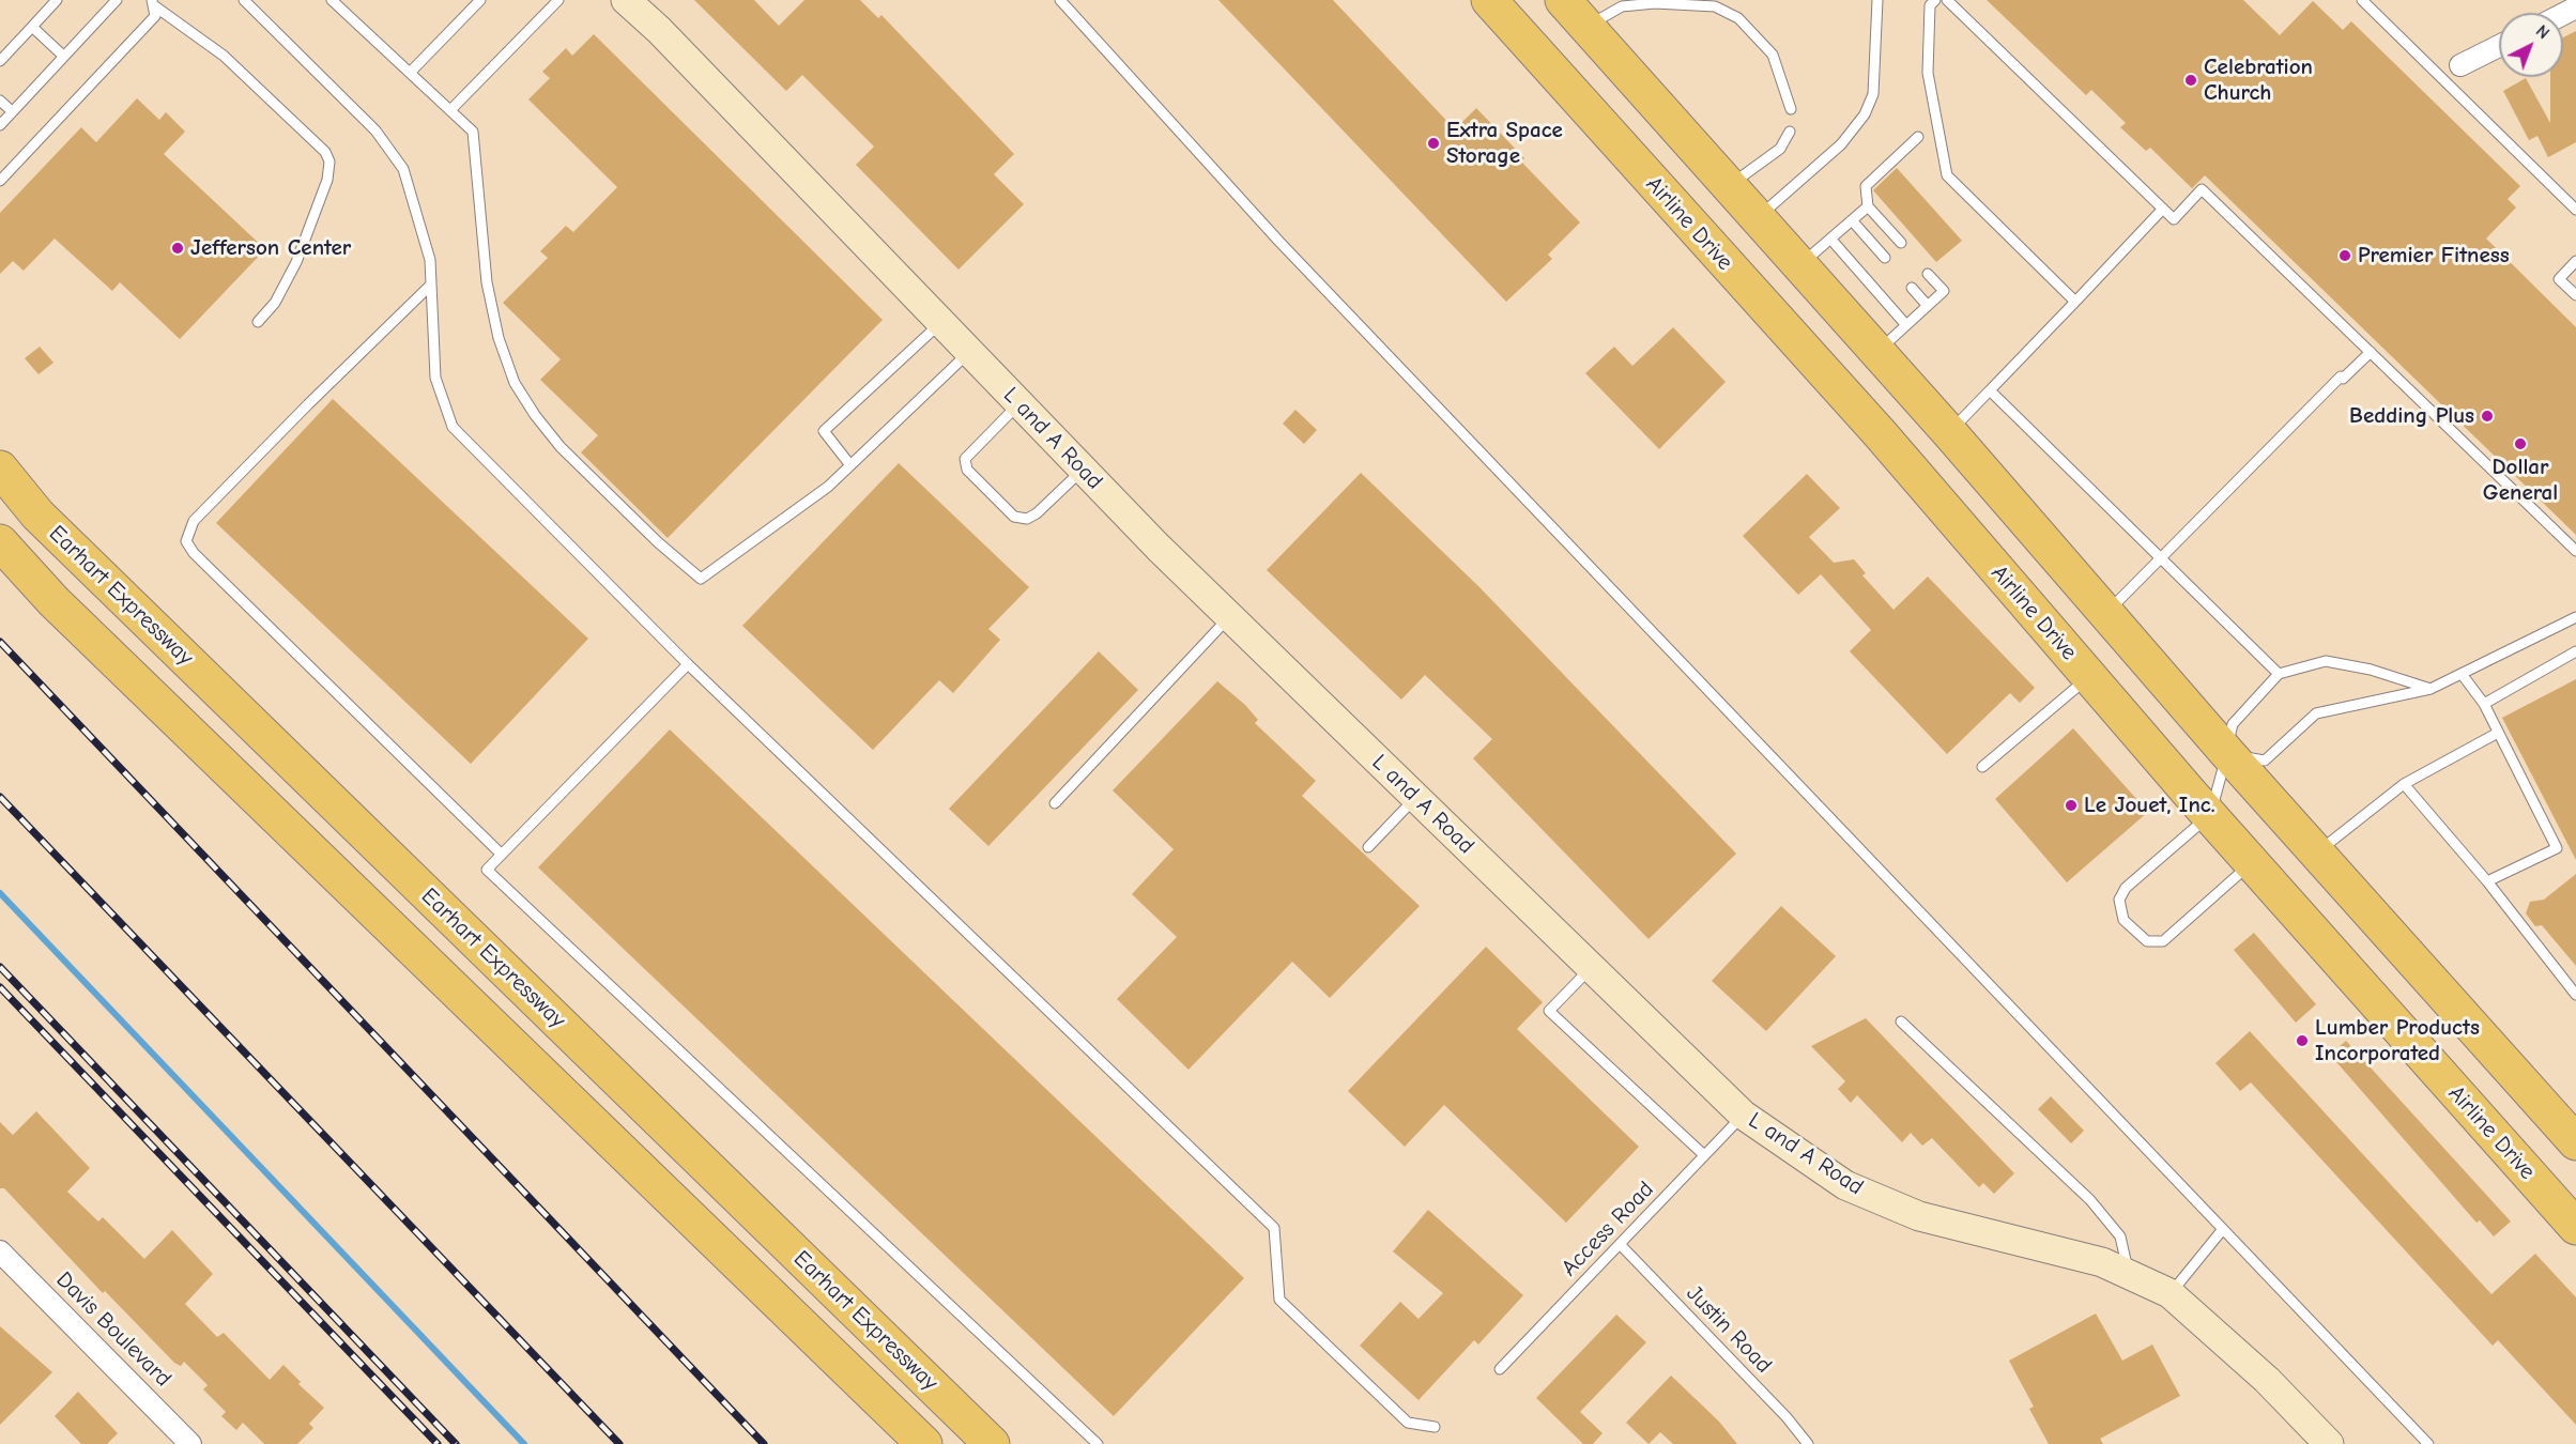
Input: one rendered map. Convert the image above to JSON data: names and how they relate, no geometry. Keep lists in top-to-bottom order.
{
  "streets": {
    "highway": ["Airline Drive", "Earhart Expressway"],
    "street": ["L and A Road", "Davis Boulevard"],
    "lane": ["Access Road", "Justin Road"]
  },
  "crossings": [
    ["L and A Road", "Access Road"],
    ["Access Road", "Justin Road"]
  ],
  "places": [
    "Celebration Church",
    "Extra Space Storage",
    "Jefferson Center",
    "Premier Fitness",
    "Bedding Plus",
    "Dollar General",
    "Le Jouet, Inc.",
    "Lumber Products Incorporated"
  ],
  "north": "top right"
}
